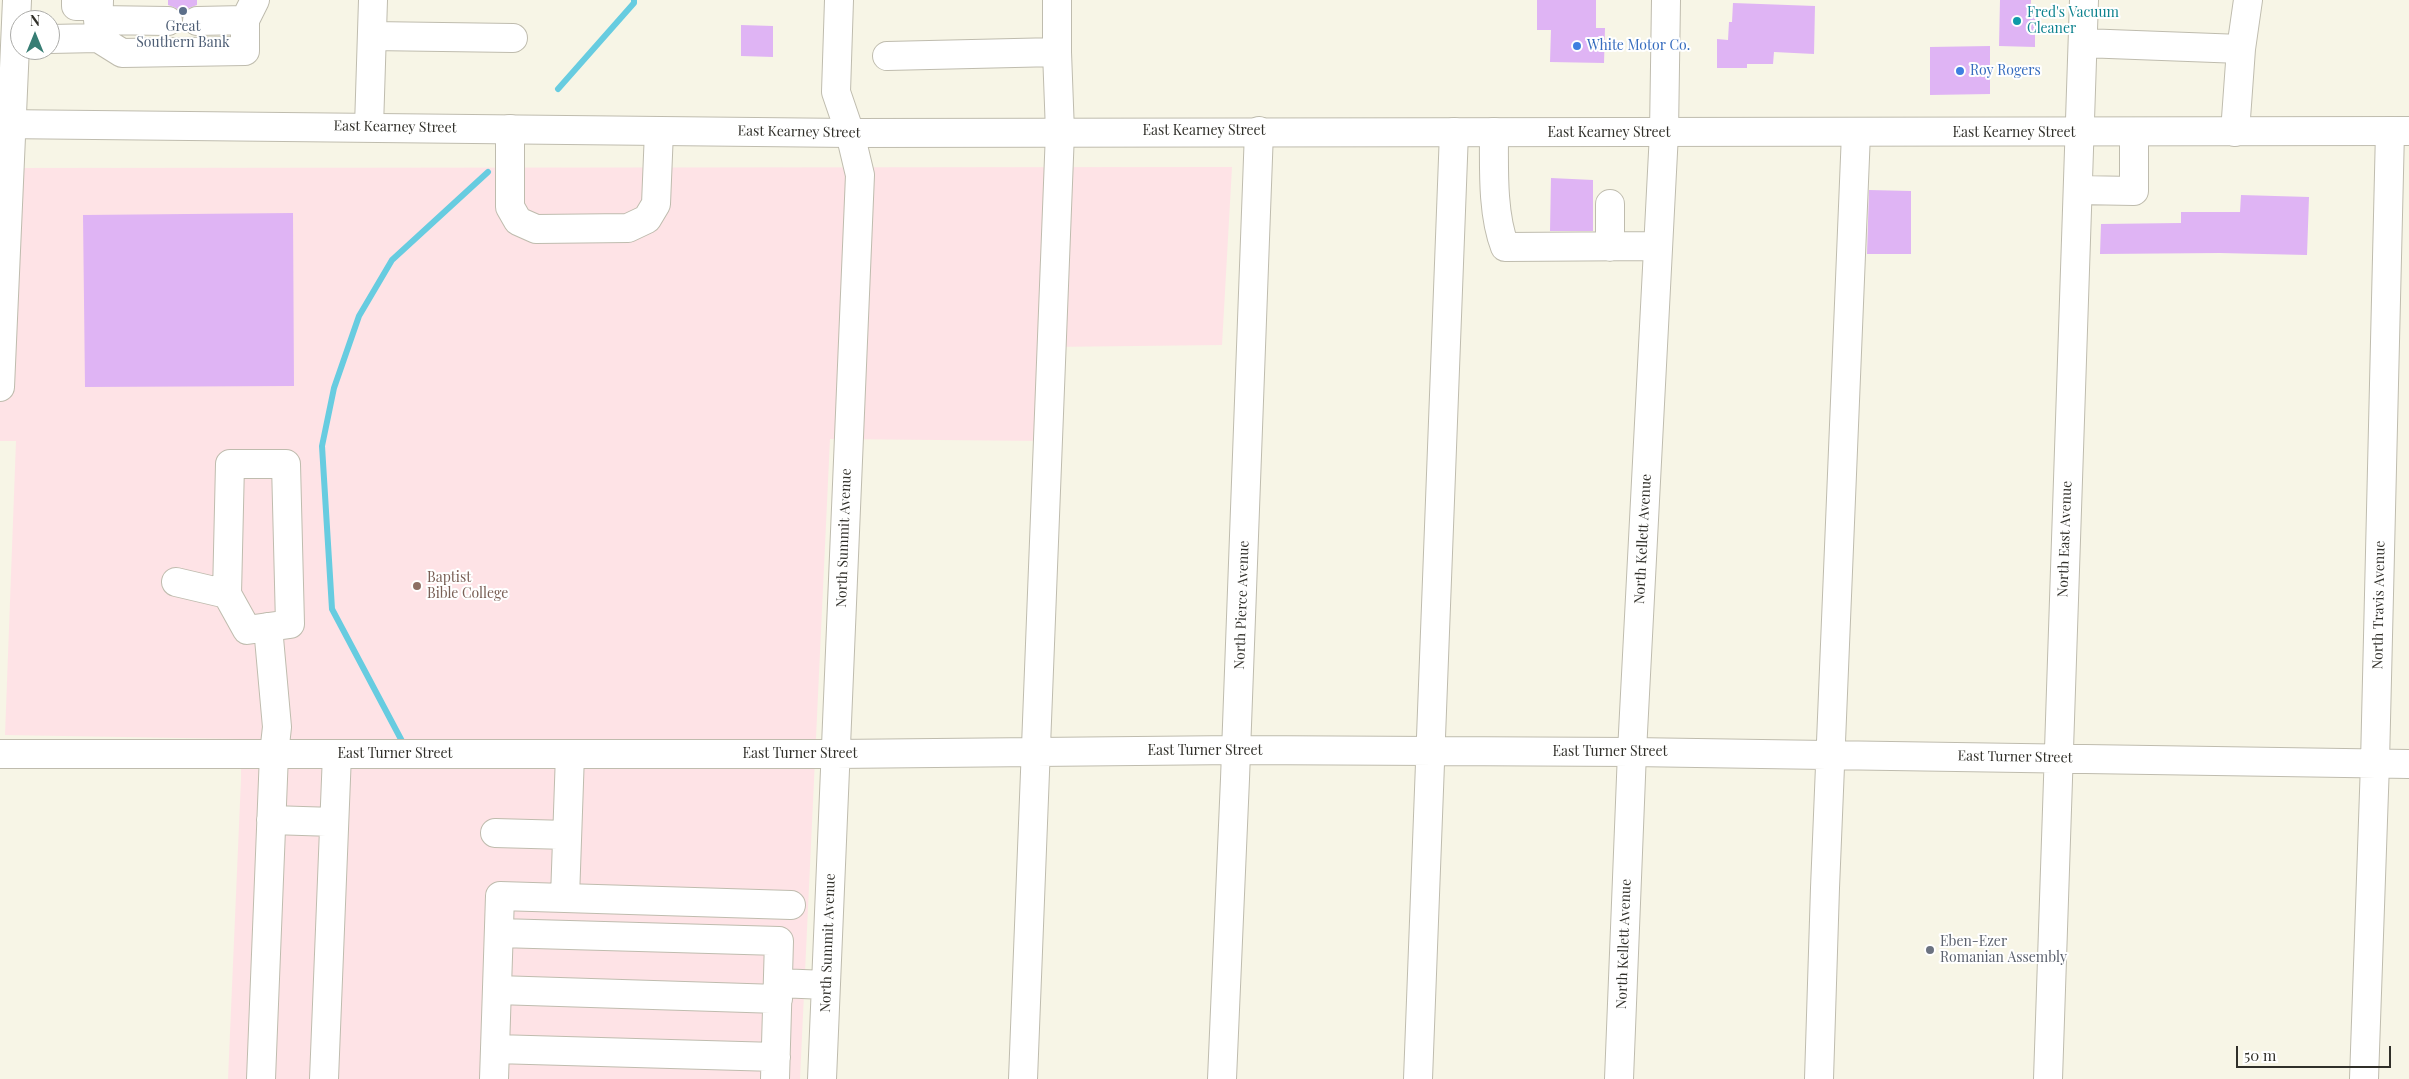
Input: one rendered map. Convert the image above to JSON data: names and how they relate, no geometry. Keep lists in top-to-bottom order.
{
  "streets": {
    "street": [
      "East Kearney Street",
      "North Summit Avenue",
      "North Kellett Avenue",
      "North East Avenue",
      "North Pierce Avenue",
      "North Travis Avenue",
      "East Turner Street"
    ]
  },
  "crossings": [
    ["East Kearney Street", "North Summit Avenue"],
    ["East Kearney Street", "North Kellett Avenue"],
    ["East Kearney Street", "North East Avenue"],
    ["East Kearney Street", "North Pierce Avenue"],
    ["East Kearney Street", "North Travis Avenue"],
    ["North Summit Avenue", "East Turner Street"],
    ["North Kellett Avenue", "East Turner Street"],
    ["North East Avenue", "East Turner Street"],
    ["North Pierce Avenue", "East Turner Street"],
    ["North Travis Avenue", "East Turner Street"]
  ],
  "places": [
    "Great Southern Bank",
    "Fred's Vacuum Cleaner",
    "White Motor Co.",
    "Roy Rogers",
    "Baptist Bible College",
    "Eben-Ezer Romanian Assembly"
  ],
  "scale_bar": "50 m",
  "north": "top"
}
